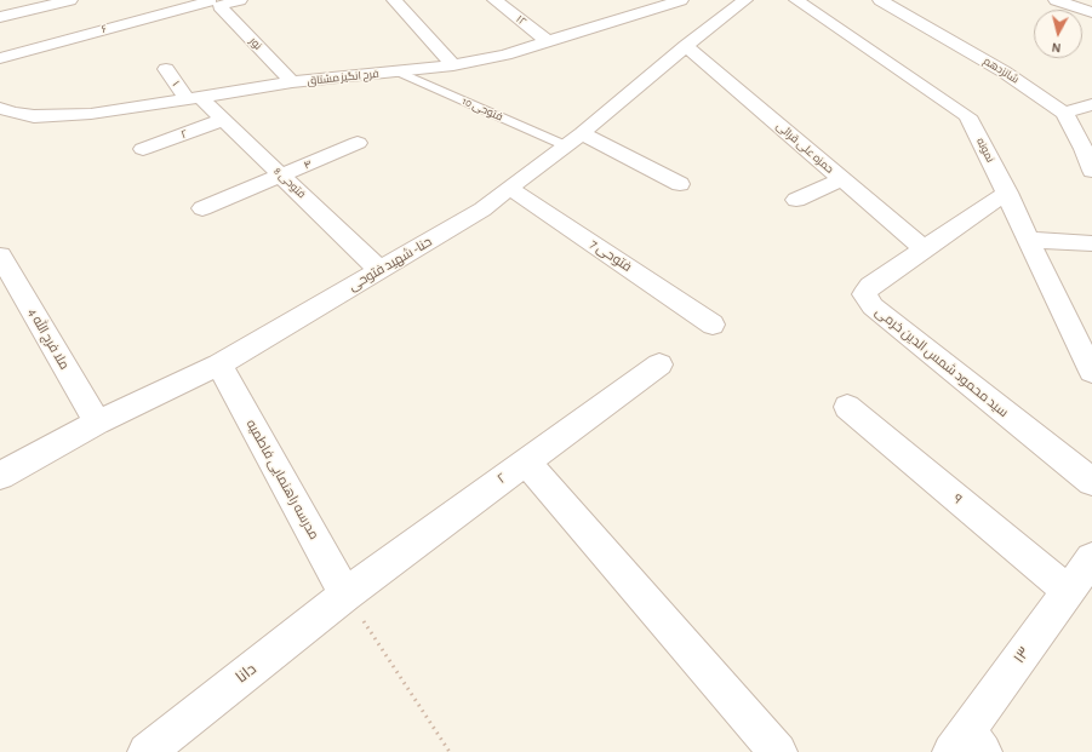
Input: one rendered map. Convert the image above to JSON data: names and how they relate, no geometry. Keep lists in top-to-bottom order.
{
  "streets": {
    "street": [
      "۱۲",
      "۶",
      "نور",
      "شانزدهم",
      "فرح انگیز مشتاق",
      "۱",
      "۲",
      "حمزه علی قرائی",
      "نمونه",
      "۴",
      "فتوحی 8",
      "فتوحی 7",
      "حنا- شهید فتوحی",
      "4 ملا فرج الله",
      "سید محمود شمس الدین خرمی",
      "مدرسه راهنمایی فاطمیه",
      "۹",
      "۱۳",
      "دانا"
    ],
    "lane": ["فتوحی 10"]
  },
  "crossings": [
    ["۱۲", "فرح انگیز مشتاق"],
    ["۶", "نور"],
    ["نور", "فرح انگیز مشتاق"],
    ["فرح انگیز مشتاق", "۱"],
    ["فرح انگیز مشتاق", "فتوحی 10"],
    ["فرح انگیز مشتاق", "فتوحی 8"],
    ["۱", "فتوحی 8"],
    ["فتوحی 10", "حنا- شهید فتوحی"],
    ["۲", "فتوحی 8"],
    ["۲", "مدرسه راهنمایی فاطمیه"],
    ["۲", "دانا"],
    ["حمزه علی قرائی", "حنا- شهید فتوحی"],
    ["حمزه علی قرائی", "سید محمود شمس الدین خرمی"],
    ["نمونه", "سید محمود شمس الدین خرمی"],
    ["۴", "فتوحی 8"],
    ["فتوحی 8", "حنا- شهید فتوحی"],
    ["فتوحی 7", "حنا- شهید فتوحی"],
    ["حنا- شهید فتوحی", "4 ملا فرج الله"],
    ["حنا- شهید فتوحی", "مدرسه راهنمایی فاطمیه"],
    ["مدرسه راهنمایی فاطمیه", "دانا"],
    ["۹", "۱۳"]
  ],
  "north": "bottom"
}
